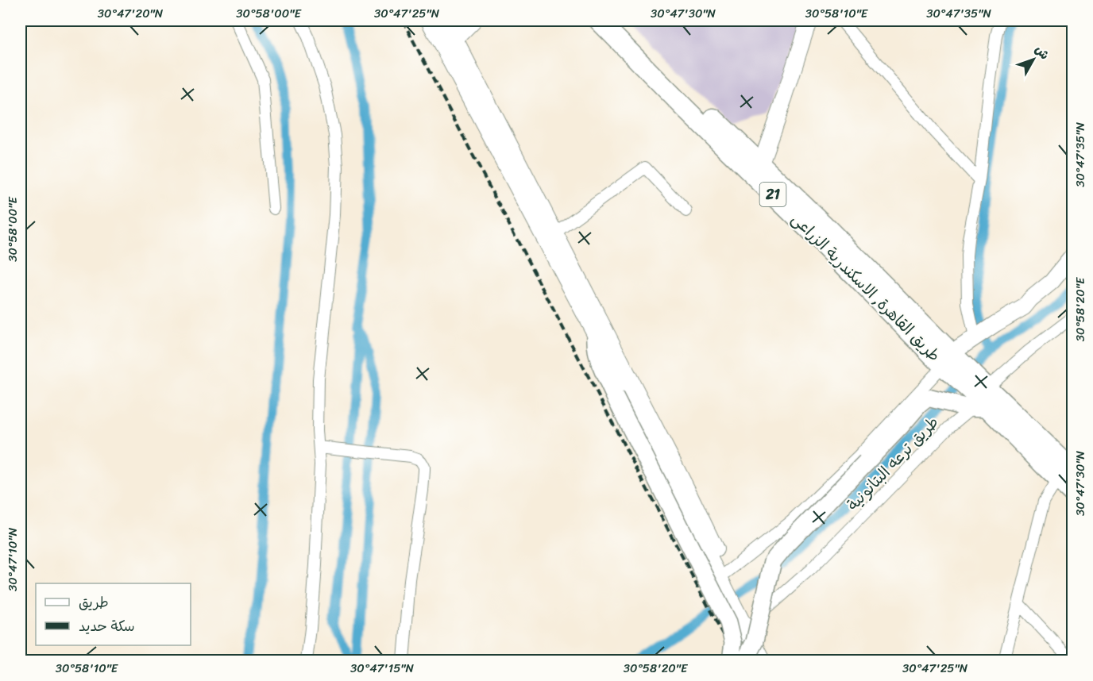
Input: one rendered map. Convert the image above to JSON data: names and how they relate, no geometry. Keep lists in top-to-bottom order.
{
  "streets": {
    "highway": ["21", "طريق القاهرة, الاسكندرية الزراعى"],
    "street": ["طريق ترعه البتانونية"]
  },
  "crossings": [
    ["طريق القاهرة, الاسكندرية الزراعى", "طريق ترعه البتانونية"]
  ],
  "legend": ["طريق", "سكة حديد"],
  "north": "top right",
  "coordinates": [
    "30°47'20\"N",
    "30°58'00\"E",
    "30°47'25\"N",
    "30°47'30\"N",
    "30°58'10\"E",
    "30°47'35\"N",
    "30°58'20\"E",
    "30°47'10\"N",
    "30°47'15\"N"
  ]
}
